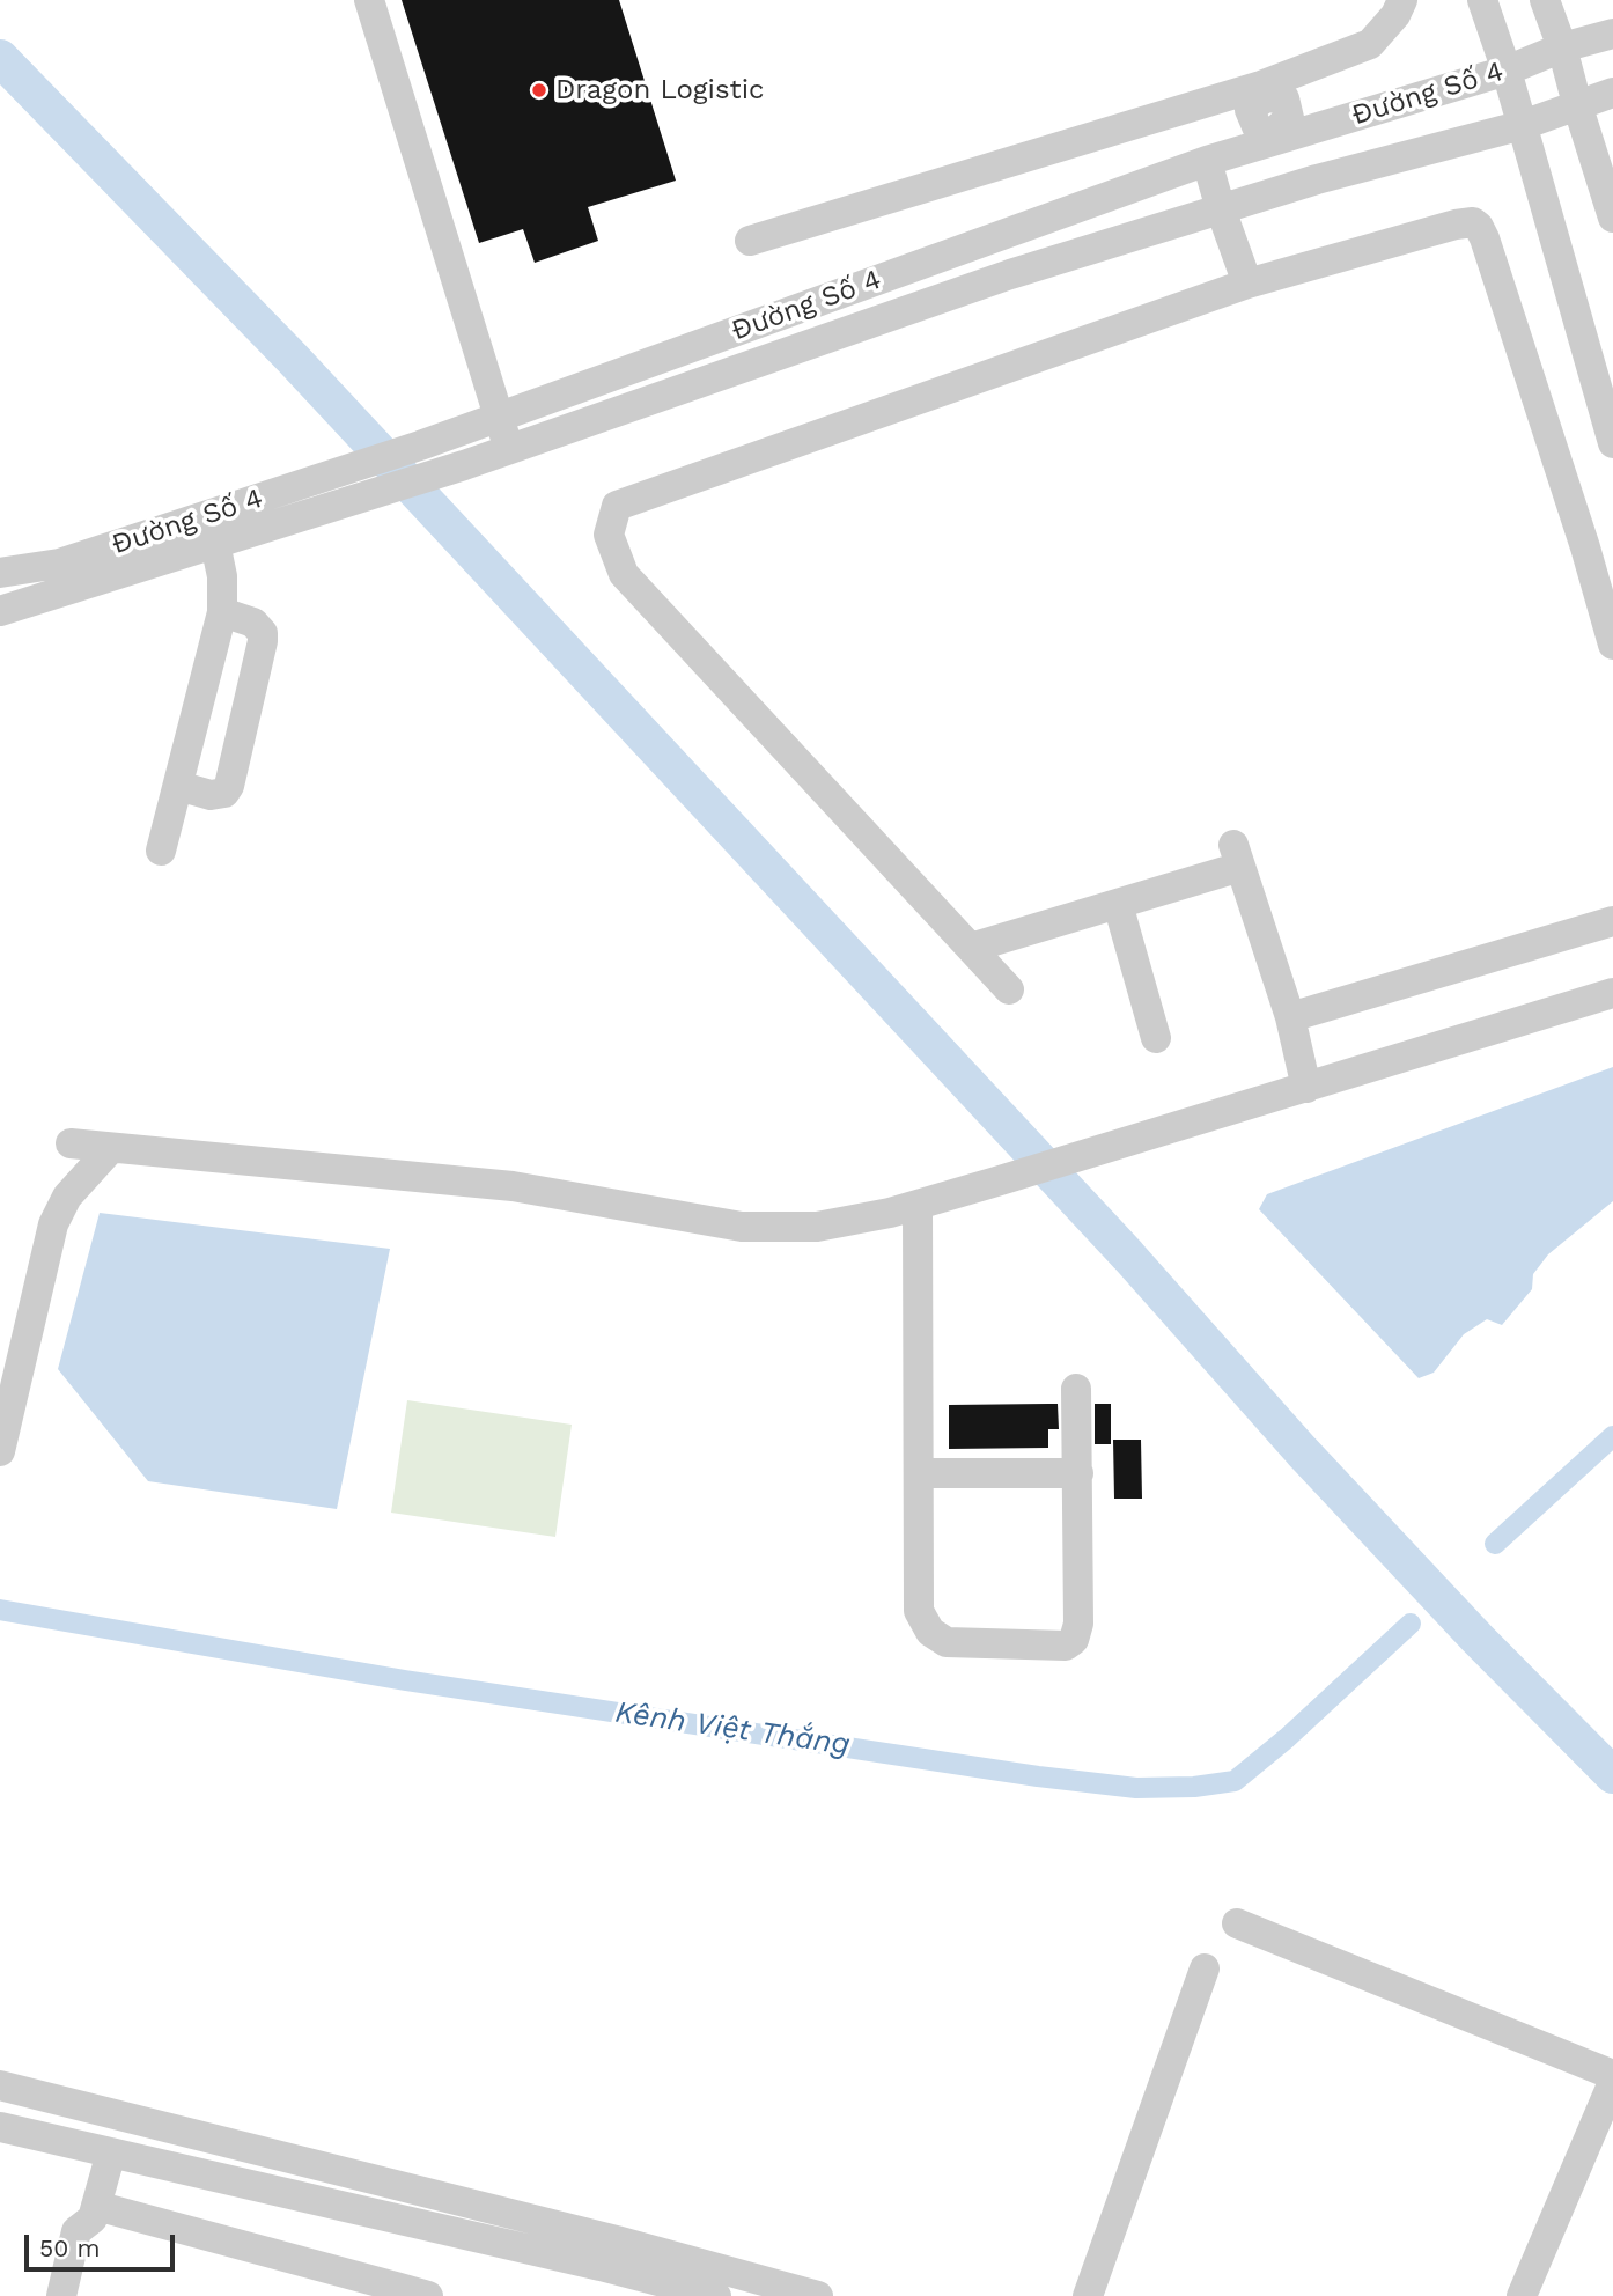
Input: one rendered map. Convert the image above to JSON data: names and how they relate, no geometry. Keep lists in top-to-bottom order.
{
  "streets": {
    "street": ["Đường Số 4"]
  },
  "water": ["Kênh Việt Thắng"],
  "places": ["Dragon Logistic"],
  "scale_bar": "50 m"
}
